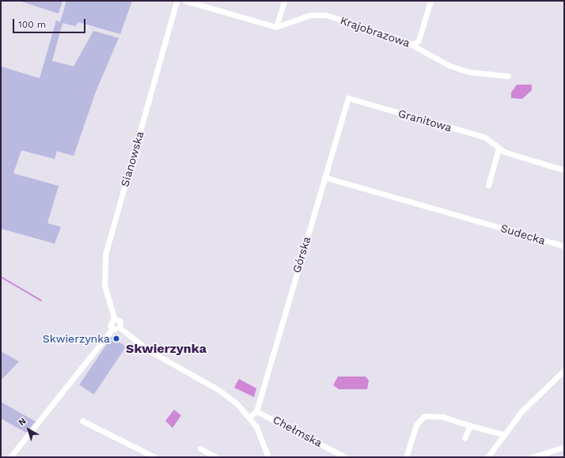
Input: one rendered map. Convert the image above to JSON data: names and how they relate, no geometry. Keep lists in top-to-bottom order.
{
  "streets": {
    "street": [
      "Krajobrazowa",
      "Granitowa",
      "Sianowska",
      "Sudecka",
      "Górska",
      "Chełmska"
    ]
  },
  "crossings": [
    ["Granitowa", "Górska"],
    ["Sudecka", "Górska"],
    ["Górska", "Chełmska"]
  ],
  "districts": ["Skwierzynka"],
  "places": ["Skwierzynka"],
  "scale_bar": "100 m",
  "north": "top left"
}
